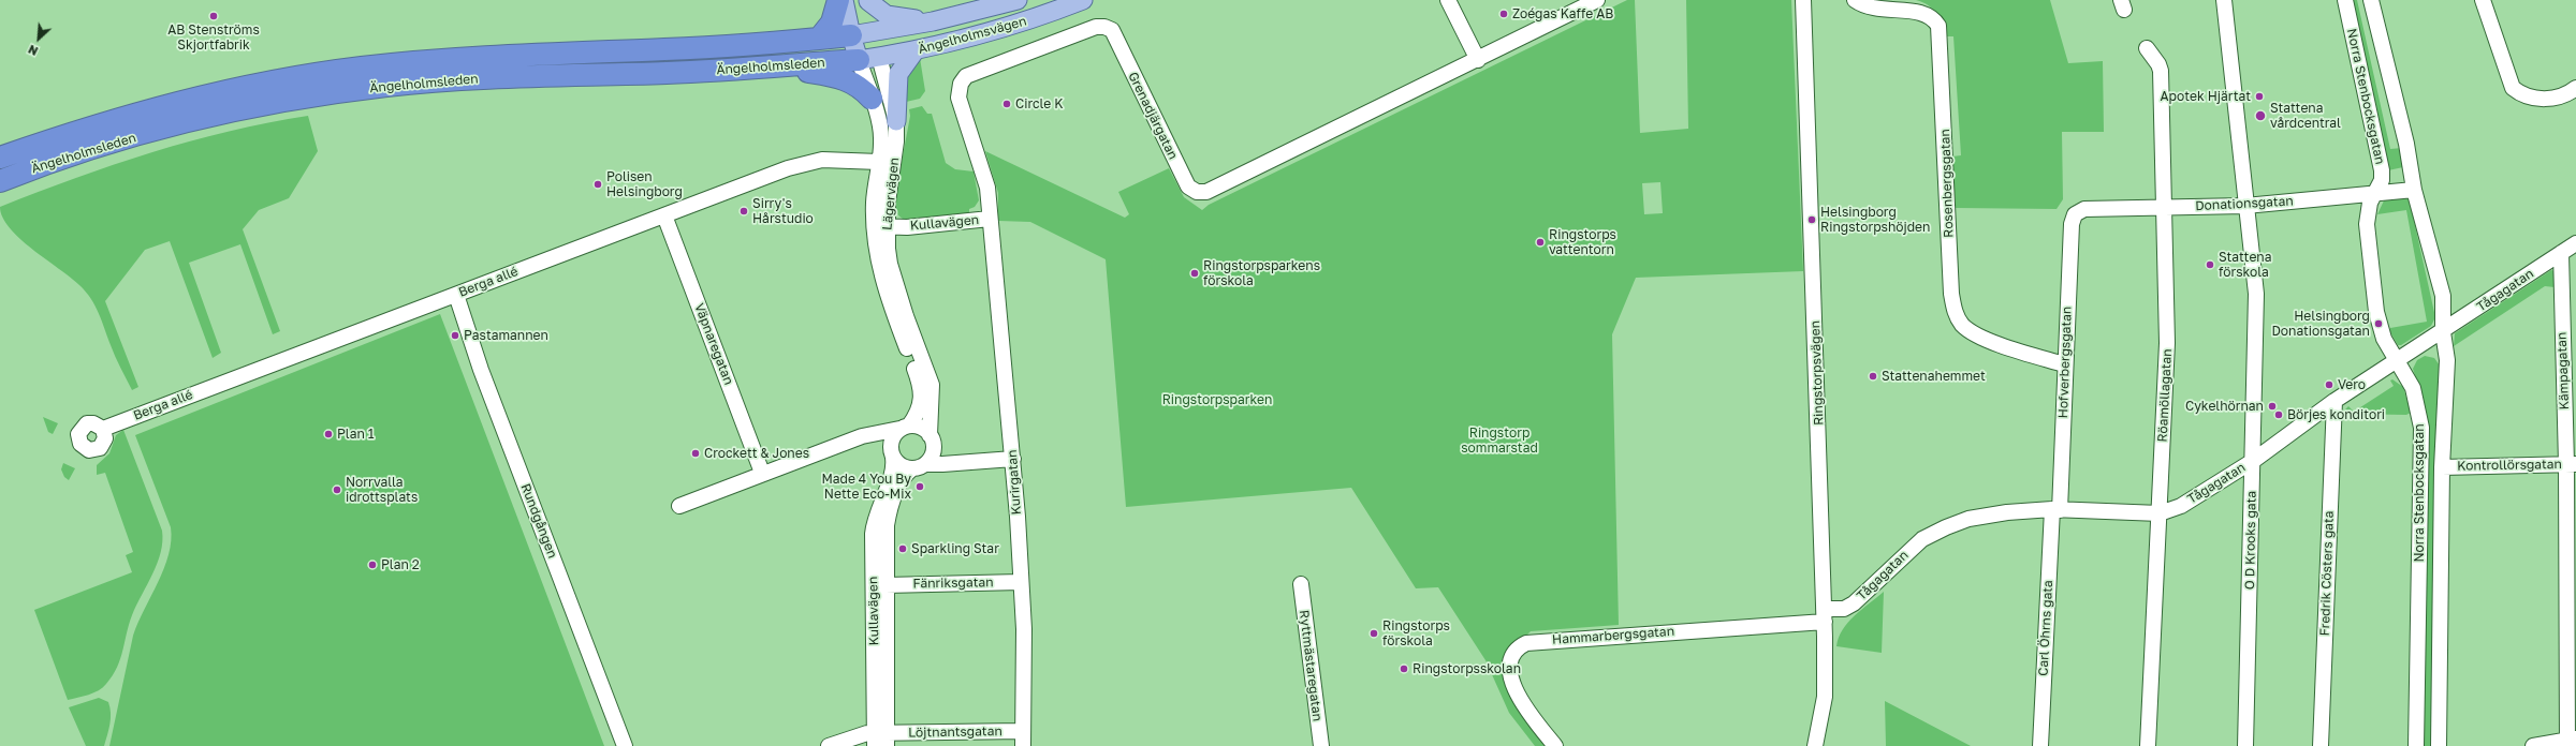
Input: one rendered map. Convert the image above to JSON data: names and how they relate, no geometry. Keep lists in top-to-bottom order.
{
  "streets": {
    "highway": ["Ängelholmsleden"],
    "main road": ["Ängelholmsvägen", "Lägervägen"],
    "street": [
      "Norra Stenbocksgatan",
      "Grenadjärgatan",
      "Rosenbergsgatan",
      "Donationsgatan",
      "Kullavägen",
      "Berga allé",
      "Tågagatan",
      "Väpnaregatan",
      "Hofverbergsgatan",
      "Kämpagatan",
      "Ringstorpsvägen",
      "Röamöllagatan",
      "Kontrollörsgatan",
      "Kurirgatan",
      "Rundgången",
      "O D Krooks gata",
      "Fredrik Cösters gata",
      "Fänriksgatan",
      "Carl Öhrns gata",
      "Hammarbergsgatan",
      "Ryttmästaregatan",
      "Löjtnantsgatan"
    ]
  },
  "crossings": [
    ["Ängelholmsvägen", "Ängelholmsleden"],
    ["Ängelholmsvägen", "Lägervägen"],
    ["Ängelholmsleden", "Lägervägen"],
    ["Norra Stenbocksgatan", "Donationsgatan"],
    ["Norra Stenbocksgatan", "Tågagatan"],
    ["Norra Stenbocksgatan", "Kontrollörsgatan"],
    ["Grenadjärgatan", "Kullavägen"],
    ["Grenadjärgatan", "Kurirgatan"],
    ["Rosenbergsgatan", "Hofverbergsgatan"],
    ["Lägervägen", "Kullavägen"],
    ["Lägervägen", "Berga allé"],
    ["Donationsgatan", "Hofverbergsgatan"],
    ["Donationsgatan", "Röamöllagatan"],
    ["Donationsgatan", "O D Krooks gata"],
    ["Kullavägen", "Kurirgatan"],
    ["Kullavägen", "Fänriksgatan"],
    ["Kullavägen", "Löjtnantsgatan"],
    ["Berga allé", "Väpnaregatan"],
    ["Berga allé", "Rundgången"],
    ["Tågagatan", "Hofverbergsgatan"],
    ["Tågagatan", "Kämpagatan"],
    ["Tågagatan", "Ringstorpsvägen"],
    ["Tågagatan", "Röamöllagatan"],
    ["Tågagatan", "O D Krooks gata"],
    ["Tågagatan", "Fredrik Cösters gata"],
    ["Tågagatan", "Carl Öhrns gata"],
    ["Tågagatan", "Hammarbergsgatan"],
    ["Hofverbergsgatan", "Carl Öhrns gata"],
    ["Kämpagatan", "Kontrollörsgatan"],
    ["Ringstorpsvägen", "Hammarbergsgatan"],
    ["Kurirgatan", "Fänriksgatan"],
    ["Kurirgatan", "Löjtnantsgatan"]
  ],
  "parks": ["Ringstorpsparken", "Ringstorp sommarstad"],
  "places": [
    "Zoégas Kaffe AB",
    "AB Stenströms Skjortfabrik",
    "Apotek Hjärtat",
    "Circle K",
    "Stattena vårdcentral",
    "Polisen Helsingborg",
    "Sirry's Hårstudio",
    "Helsingborg Ringstorpshöjden",
    "Ringstorps vattentorn",
    "Stattena förskola",
    "Ringstorpsparkens förskola",
    "Helsingborg Donationsgatan",
    "Pastamannen",
    "Stattenahemmet",
    "Vero",
    "Cykelhörnan",
    "Börjes konditori",
    "Plan 1",
    "Crockett & Jones",
    "Made 4 You By Nette Eco-Mix",
    "Norrvalla idrottsplats",
    "Sparkling Star",
    "Plan 2",
    "Ringstorps förskola",
    "Ringstorpsskolan"
  ],
  "north": "bottom left"
}
